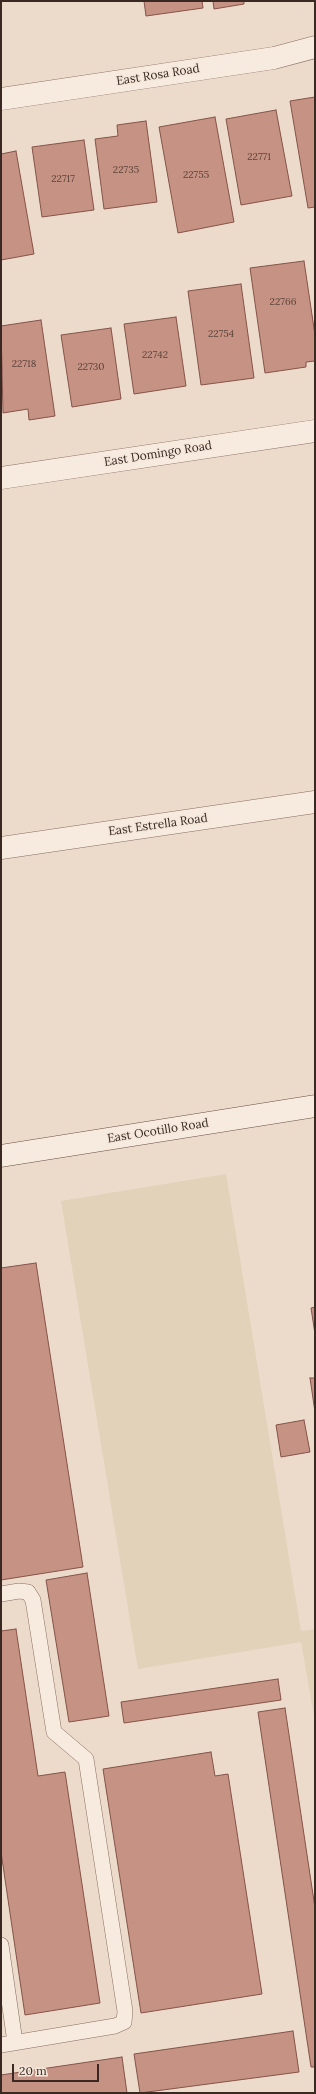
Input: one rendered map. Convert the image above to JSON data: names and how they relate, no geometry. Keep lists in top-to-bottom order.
{
  "streets": {
    "street": [
      "East Rosa Road",
      "East Domingo Road",
      "East Estrella Road",
      "East Ocotillo Road"
    ]
  },
  "house_numbers": [
    "22771",
    "22735",
    "22755",
    "22717",
    "22766",
    "22754",
    "22742",
    "22718",
    "22730"
  ],
  "scale_bar": "20 m"
}
